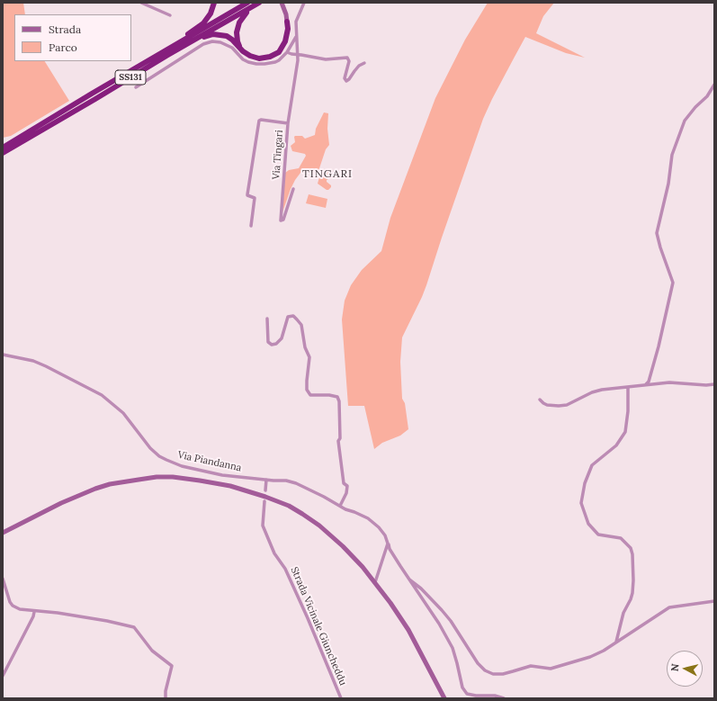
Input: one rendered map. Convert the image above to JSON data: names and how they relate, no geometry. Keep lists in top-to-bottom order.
{
  "streets": {
    "highway": ["SS131"],
    "street": ["Via Tingari", "Via Piandanna", "Strada Vicinale Giuncheddu"]
  },
  "districts": ["TINGARI"],
  "legend": ["Strada", "Parco"],
  "north": "left"
}
